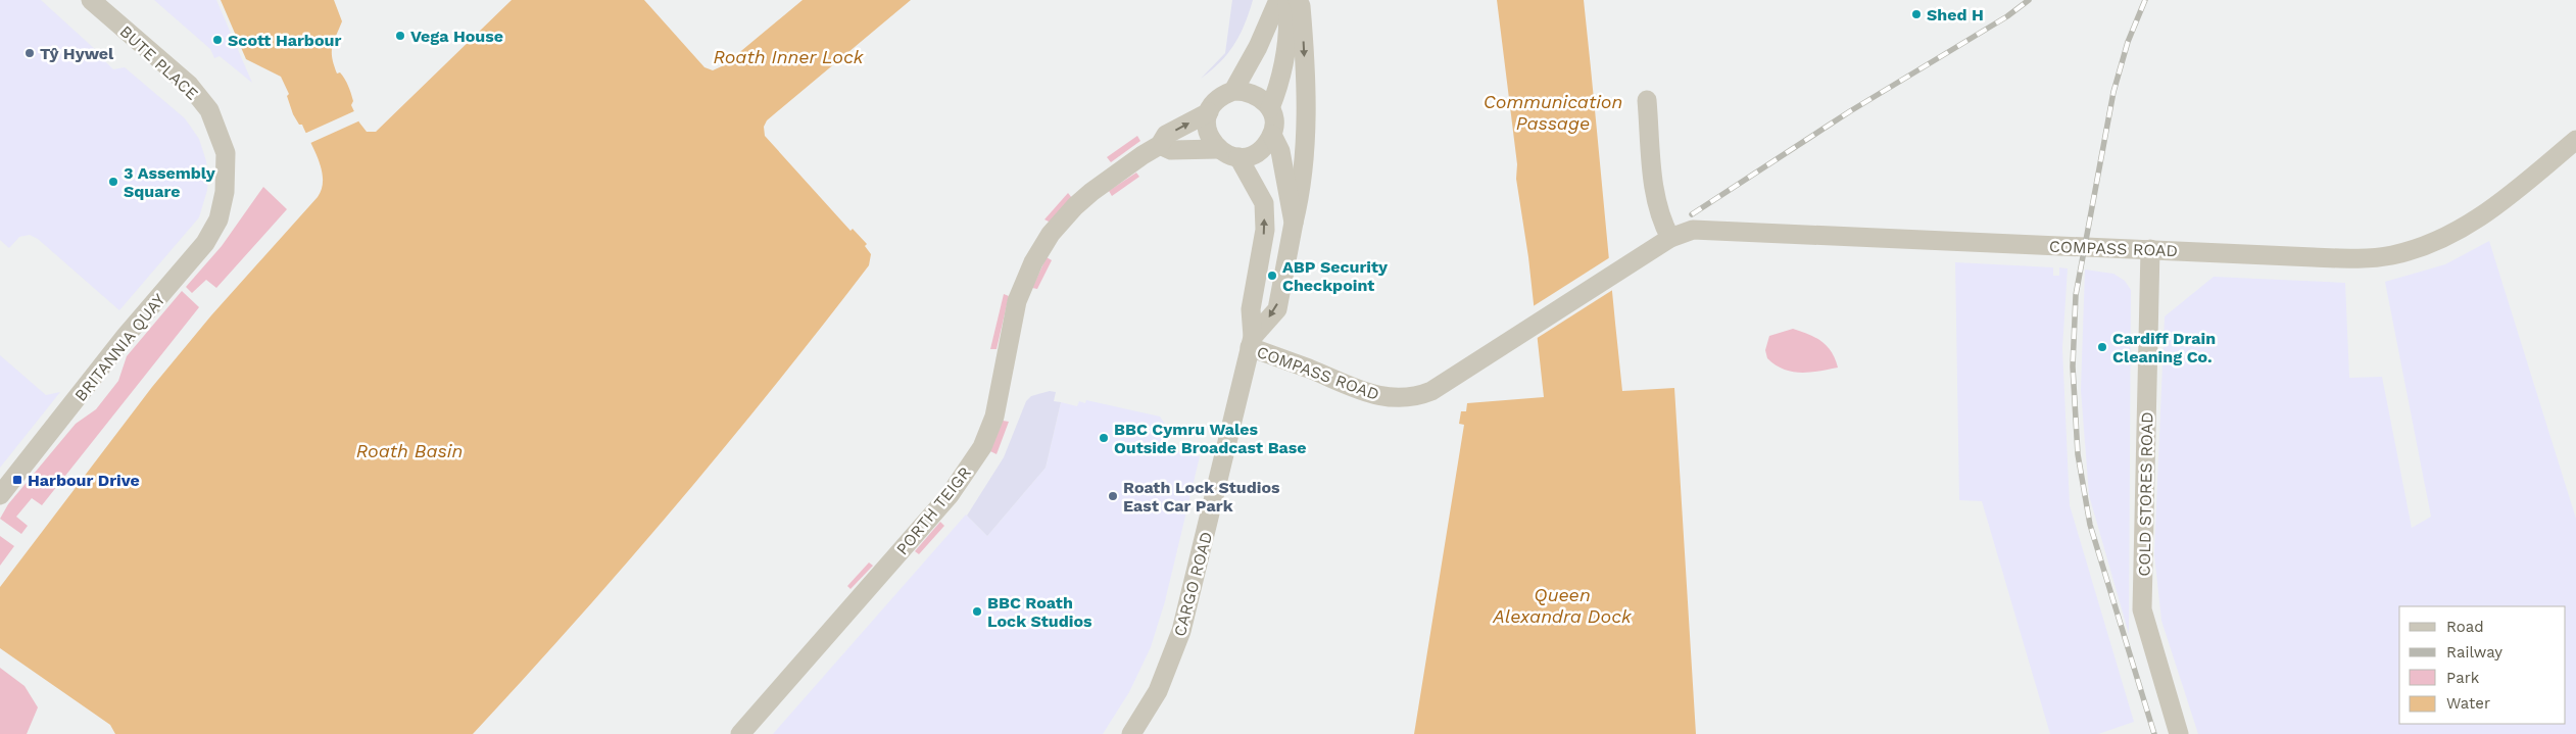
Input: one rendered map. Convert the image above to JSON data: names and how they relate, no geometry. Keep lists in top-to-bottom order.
{
  "streets": {
    "street": [
      "BUTE PLACE",
      "COMPASS ROAD",
      "BRITANNIA QUAY",
      "COLD STORES ROAD",
      "PORTH TEIGR",
      "CARGO ROAD"
    ]
  },
  "crossings": [
    ["BUTE PLACE", "BRITANNIA QUAY"],
    ["COMPASS ROAD", "COLD STORES ROAD"],
    ["COMPASS ROAD", "CARGO ROAD"]
  ],
  "water": [
    "Roath Inner Lock",
    "Communication Passage",
    "Roath Basin",
    "Queen Alexandra Dock"
  ],
  "places": {
    "other": [
      "Shed H",
      "Vega House",
      "Scott Harbour",
      "Tŷ Hywel",
      "3 Assembly Square",
      "ABP Security Checkpoint",
      "Cardiff Drain Cleaning Co.",
      "BBC Cymru Wales Outside Broadcast Base",
      "Roath Lock Studios East Car Park",
      "BBC Roath Lock Studios"
    ],
    "transit": ["Harbour Drive"]
  },
  "legend": [
    "Road",
    "Railway",
    "Park",
    "Water"
  ]
}
